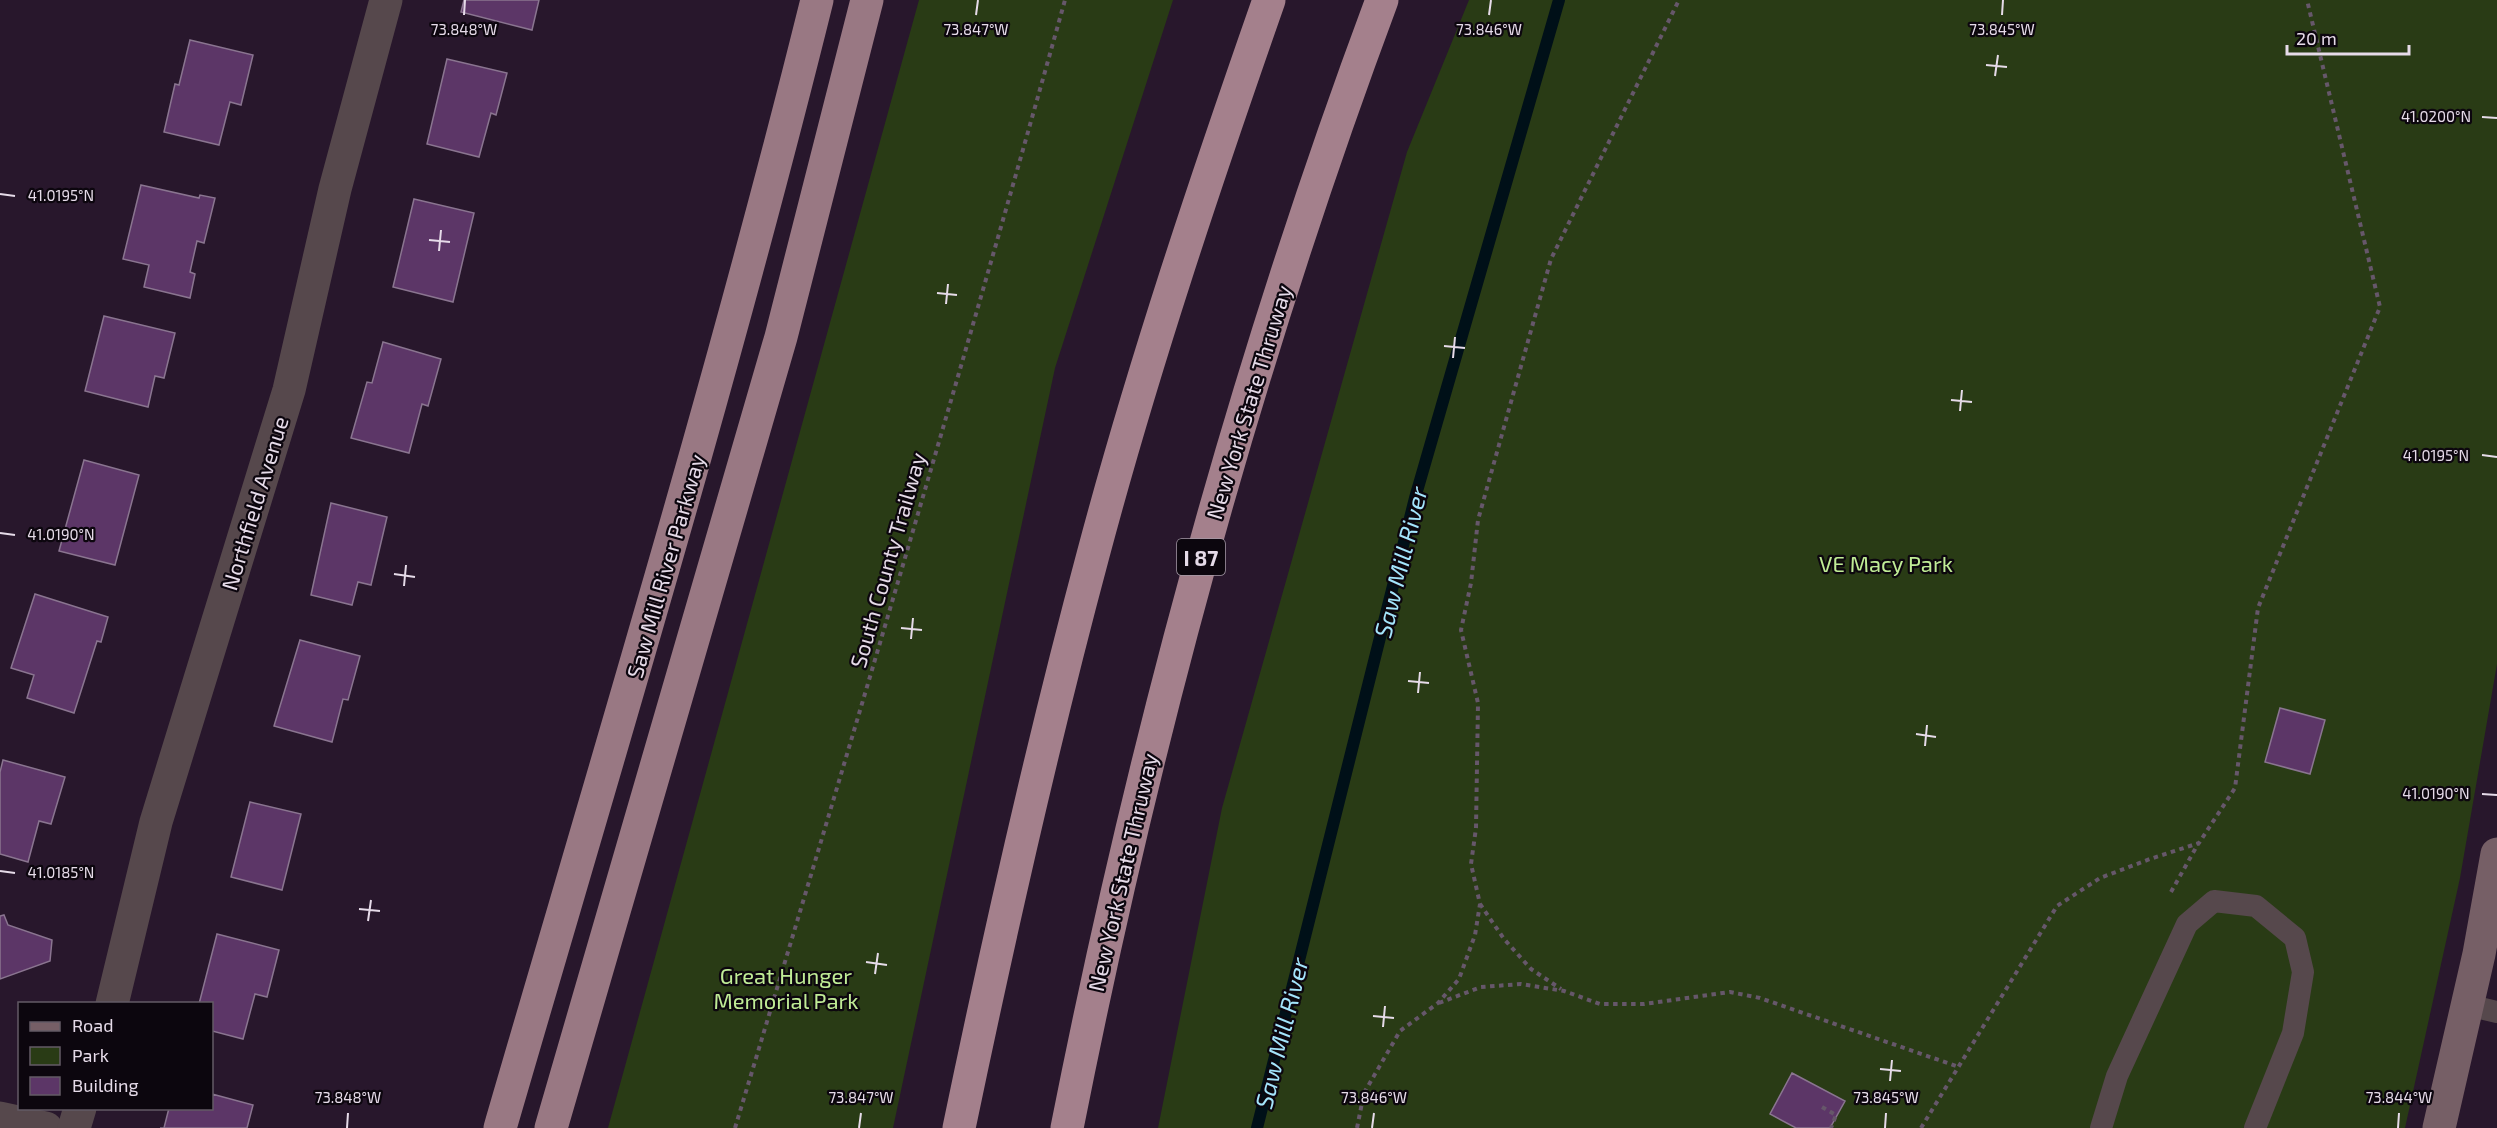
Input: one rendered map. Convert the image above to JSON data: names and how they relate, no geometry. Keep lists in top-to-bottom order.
{
  "streets": {
    "highway": ["New York State Thruway", "I 87", "Saw Mill River Parkway"],
    "street": ["Northfield Avenue"],
    "path": ["South County Trailway"]
  },
  "water": ["Saw Mill River"],
  "parks": ["VE Macy Park", "Great Hunger Memorial Park"],
  "legend": ["Road", "Park", "Building"],
  "scale_bar": "20 m",
  "coordinates": [
    "73.848°W",
    "73.847°W",
    "73.846°W",
    "73.845°W",
    "41.0200°N",
    "41.0195°N",
    "41.0190°N",
    "41.0185°N",
    "73.844°W"
  ]
}
